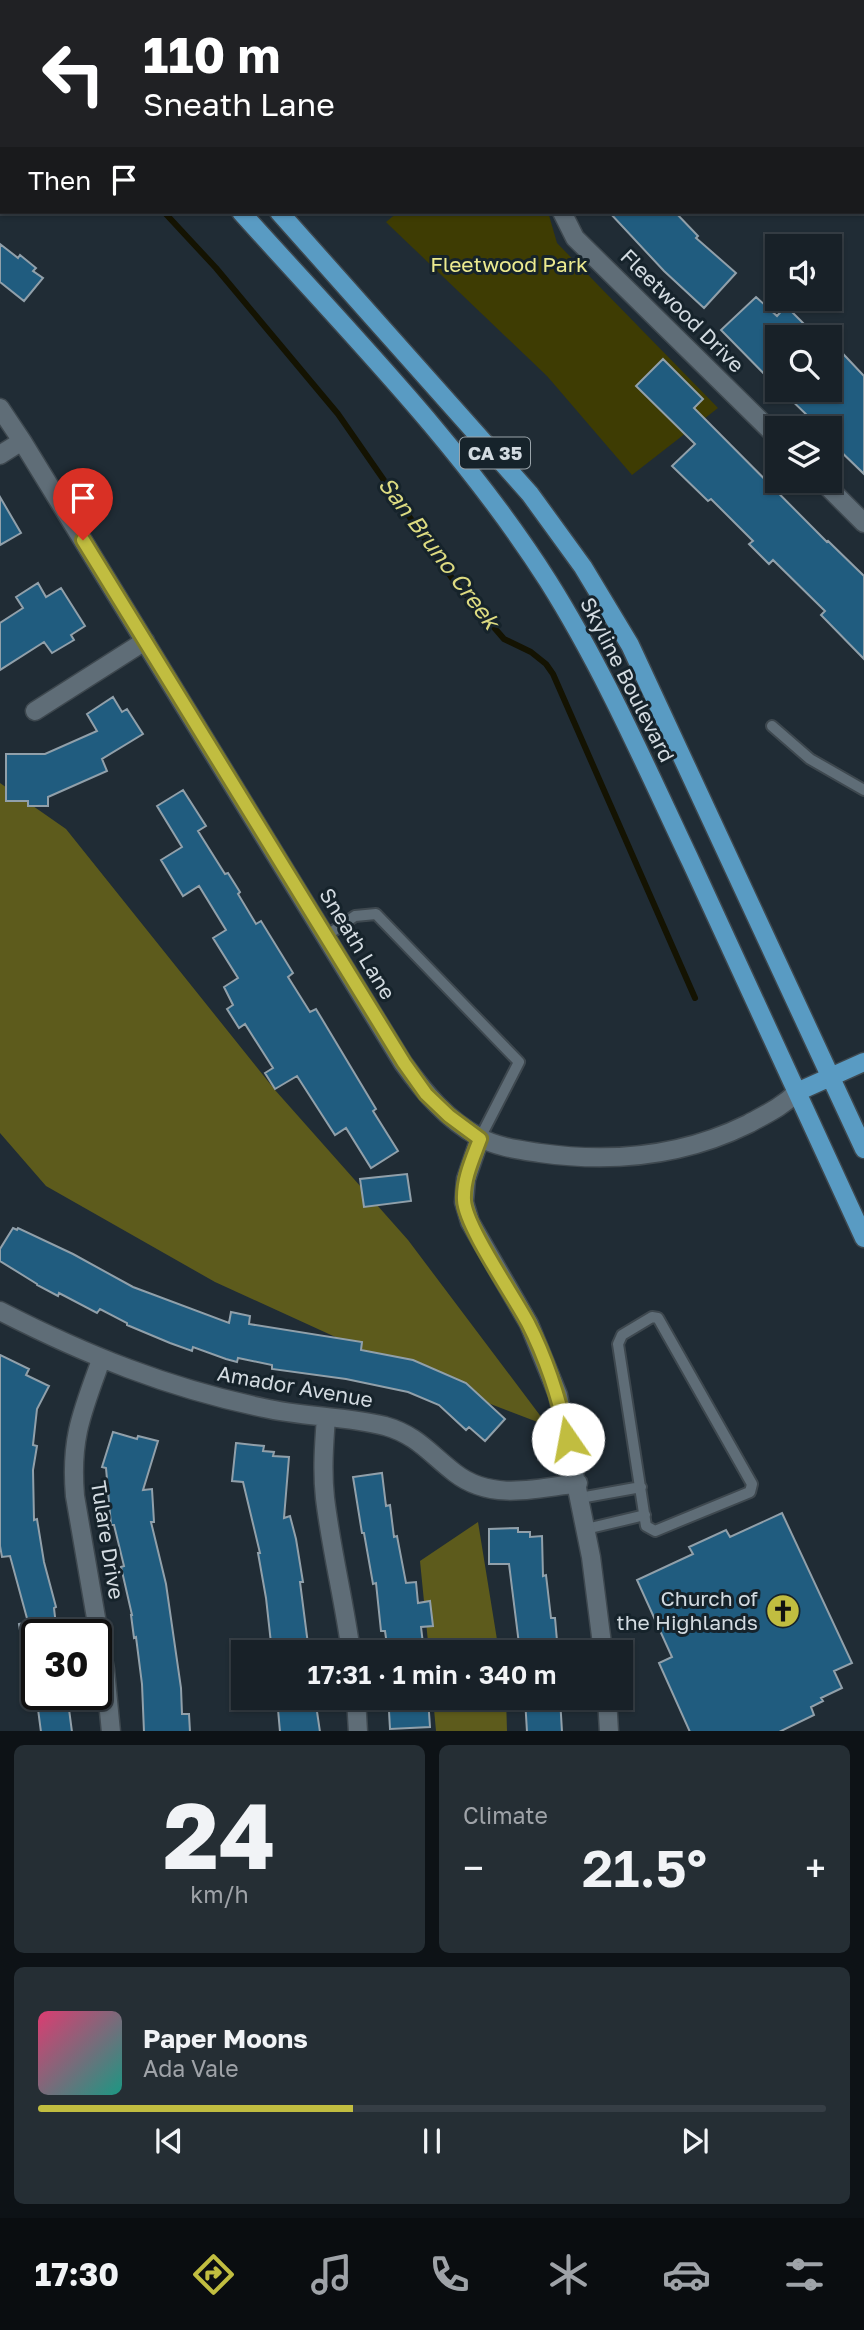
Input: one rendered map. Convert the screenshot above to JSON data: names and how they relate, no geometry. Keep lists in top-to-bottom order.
{
  "streets": {
    "main road": ["CA 35", "Skyline Boulevard", "Sneath Lane"],
    "street": ["Fleetwood Drive", "Amador Avenue", "Tulare Drive"]
  },
  "crossings": [
    ["Skyline Boulevard", "Sneath Lane"],
    ["Amador Avenue", "Tulare Drive"]
  ],
  "water": ["San Bruno Creek"],
  "parks": ["Fleetwood Park"],
  "places": {
    "church": ["Church of the Highlands"]
  },
  "page": {
    "turn": ["110 m", "Sneath Lane"],
    "then": "Then",
    "limit": "30",
    "trip": "17:31 · 1 min · 340 m",
    "tile": [
      ["24", "km/h"],
      "Climate"
    ],
    "heat": ["−", "21.5°", "+"],
    "song": ["Paper Moons", "Ada Vale"],
    "tabs": "17:30"
  }
}
